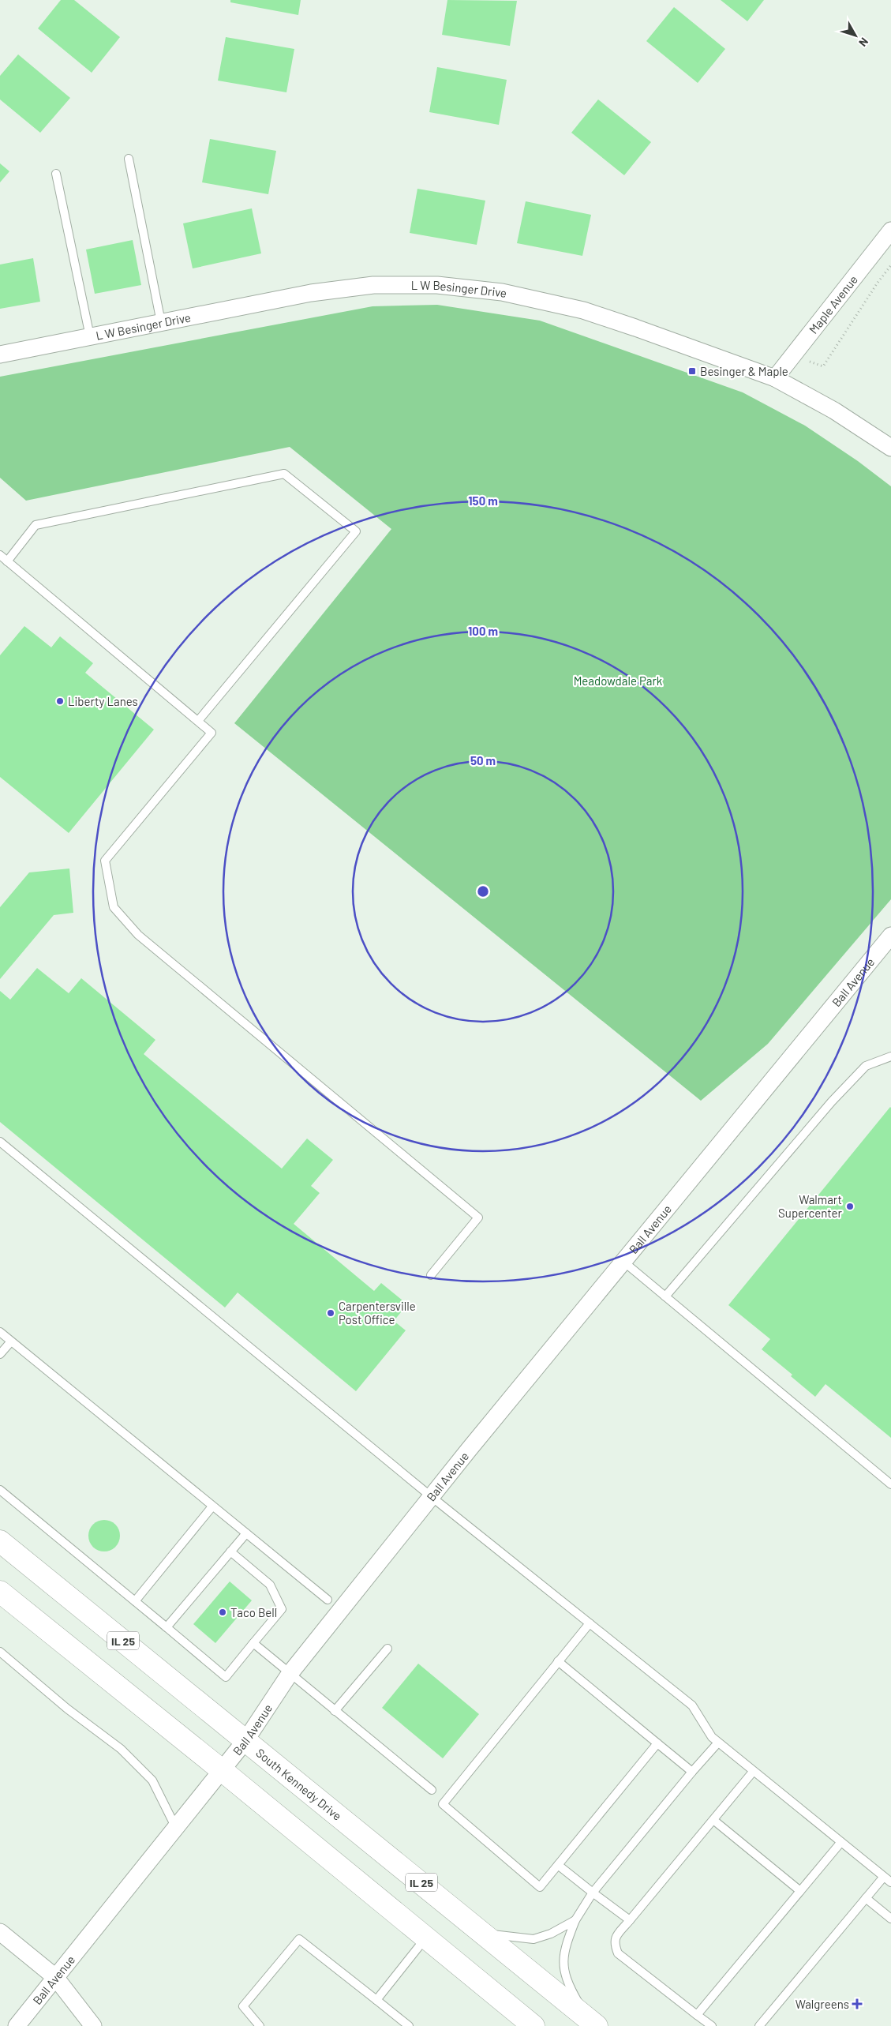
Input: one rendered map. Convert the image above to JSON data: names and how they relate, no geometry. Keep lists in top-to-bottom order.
{
  "streets": {
    "main road": ["IL 25", "South Kennedy Drive"],
    "street": ["L W Besinger Drive", "Maple Avenue", "Ball Avenue"]
  },
  "crossings": [
    ["L W Besinger Drive", "Maple Avenue"],
    ["Ball Avenue", "South Kennedy Drive"]
  ],
  "parks": ["Meadowdale Park"],
  "places": {
    "transit": ["Besinger & Maple"],
    "other": [
      "Liberty Lanes",
      "Walmart Supercenter",
      "Carpentersville Post Office",
      "Taco Bell"
    ],
    "health": ["Walgreens"]
  },
  "north": "bottom right",
  "rings": ["150 m", "100 m", "50 m"]
}
